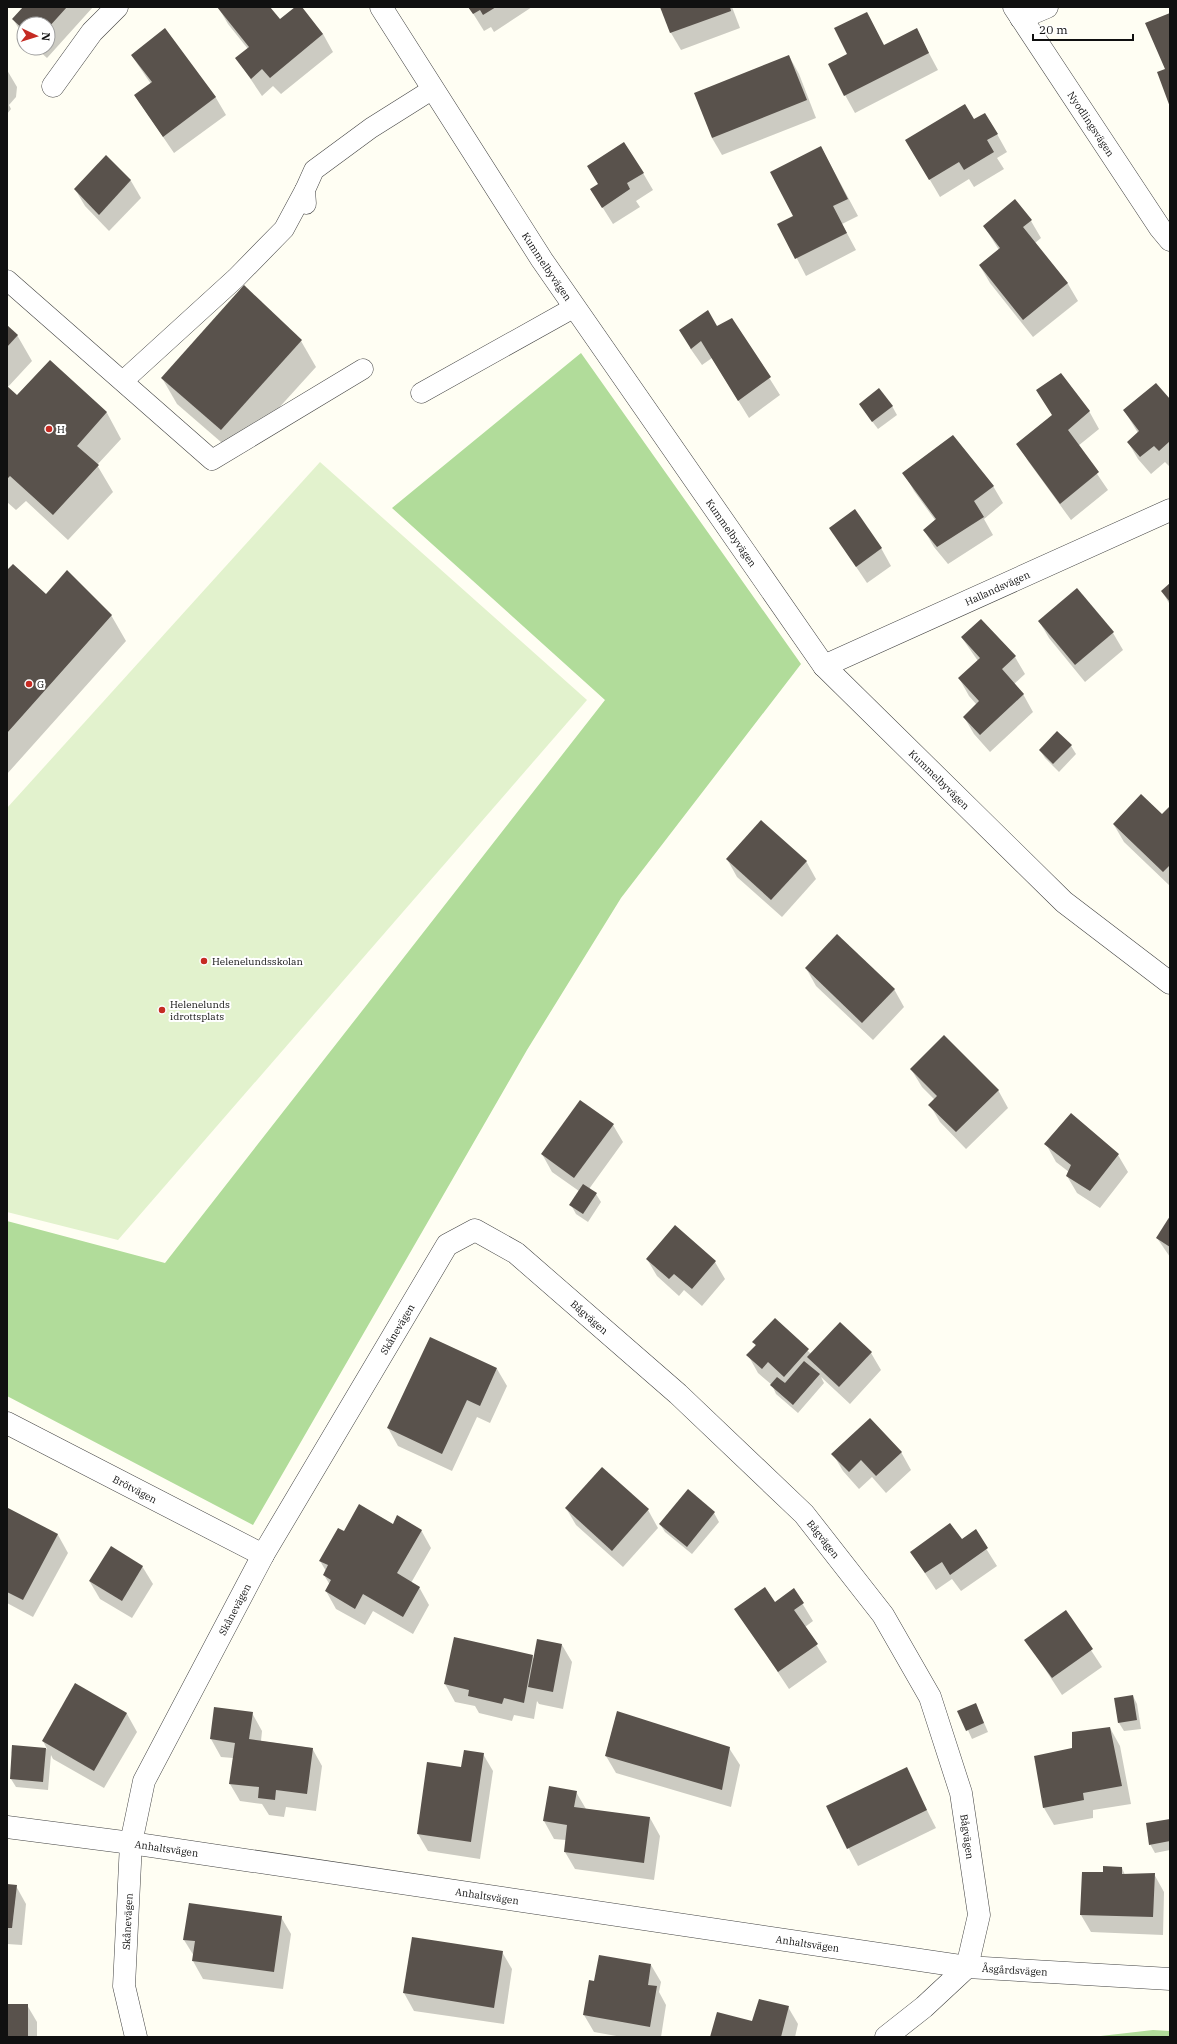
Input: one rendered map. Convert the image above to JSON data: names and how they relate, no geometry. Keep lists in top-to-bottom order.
{
  "streets": {
    "street": [
      "Nyodlingsvägen",
      "Kummelbyvägen",
      "Hallandsvägen",
      "Bågvägen",
      "Skånevägen",
      "Brötvägen",
      "Anhaltsvägen",
      "Åsgårdsvägen"
    ]
  },
  "crossings": [
    ["Kummelbyvägen", "Hallandsvägen"],
    ["Bågvägen", "Skånevägen"],
    ["Bågvägen", "Anhaltsvägen"],
    ["Bågvägen", "Åsgårdsvägen"],
    ["Skånevägen", "Brötvägen"],
    ["Skånevägen", "Anhaltsvägen"],
    ["Anhaltsvägen", "Åsgårdsvägen"]
  ],
  "places": [
    "H",
    "G",
    "Helenelundsskolan",
    "Helenelunds idrottsplats"
  ],
  "scale_bar": "20 m",
  "north": "right"
}
